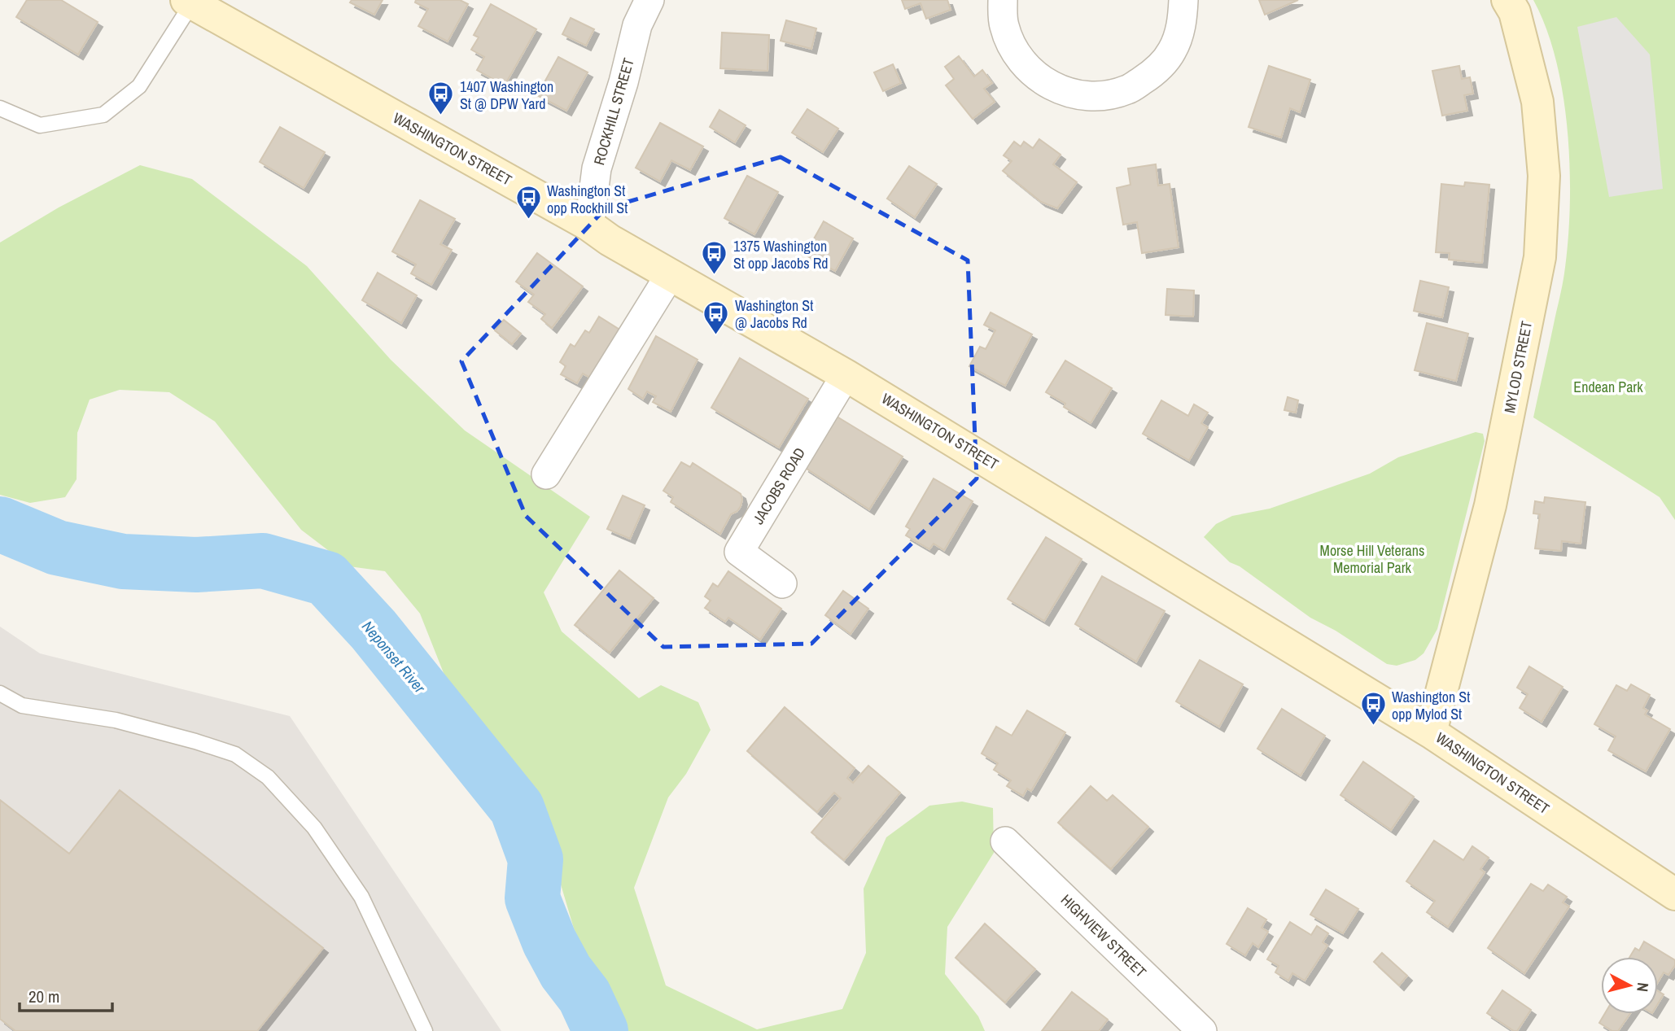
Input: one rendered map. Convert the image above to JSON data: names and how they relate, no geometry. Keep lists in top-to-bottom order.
{
  "streets": {
    "main road": ["WASHINGTON STREET", "MYLOD STREET"],
    "street": ["ROCKHILL STREET", "JACOBS ROAD", "HIGHVIEW STREET"]
  },
  "crossings": [
    ["ROCKHILL STREET", "WASHINGTON STREET"],
    ["WASHINGTON STREET", "MYLOD STREET"],
    ["WASHINGTON STREET", "JACOBS ROAD"]
  ],
  "water": ["Neponset River"],
  "parks": ["Endean Park", "Morse Hill Veterans Memorial Park"],
  "places": {
    "bus stop": [
      "1407 Washington St @ DPW Yard",
      "Washington St opp Rockhill St",
      "1375 Washington St opp Jacobs Rd",
      "Washington St @ Jacobs Rd",
      "Washington St opp Mylod St"
    ]
  },
  "scale_bar": "20 m",
  "north": "right"
}
